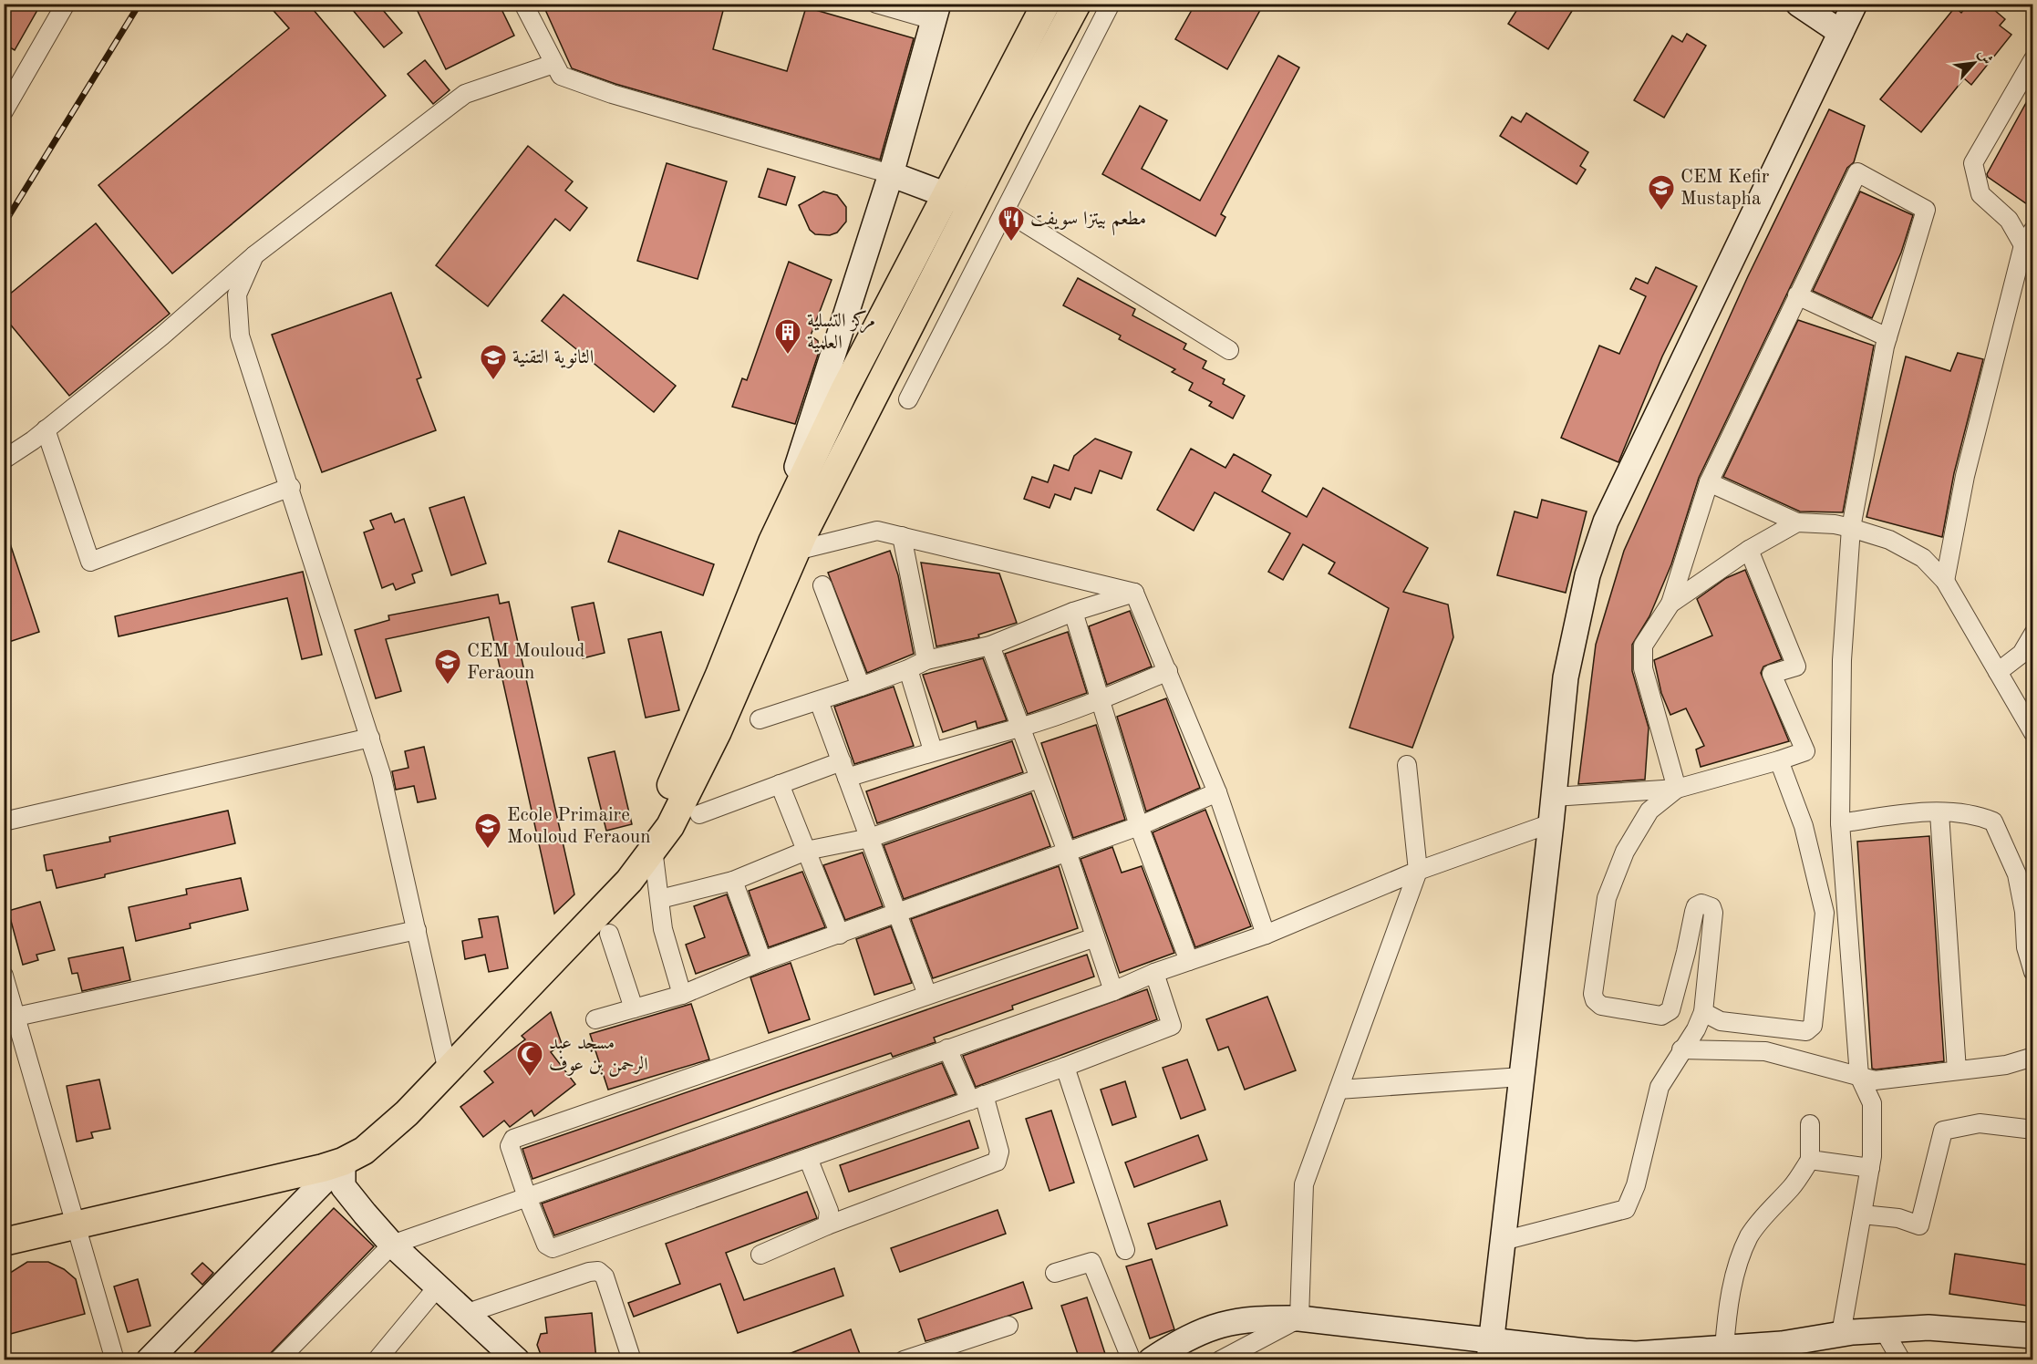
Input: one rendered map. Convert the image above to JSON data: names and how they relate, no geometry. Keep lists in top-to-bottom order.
{
  "places": {
    "school or university": [
      "CEM Kefir Mustapha",
      "الثانوية التقنية",
      "CEM Mouloud Feraoun",
      "Ecole Primaire Mouloud Feraoun"
    ],
    "restaurant": ["مطعم بيتزا سويفت"],
    "building": ["مركز التسلية العلمية"],
    "mosque": ["مسجد عبد الرحمن بن عوف"]
  },
  "north": "top right"
}
